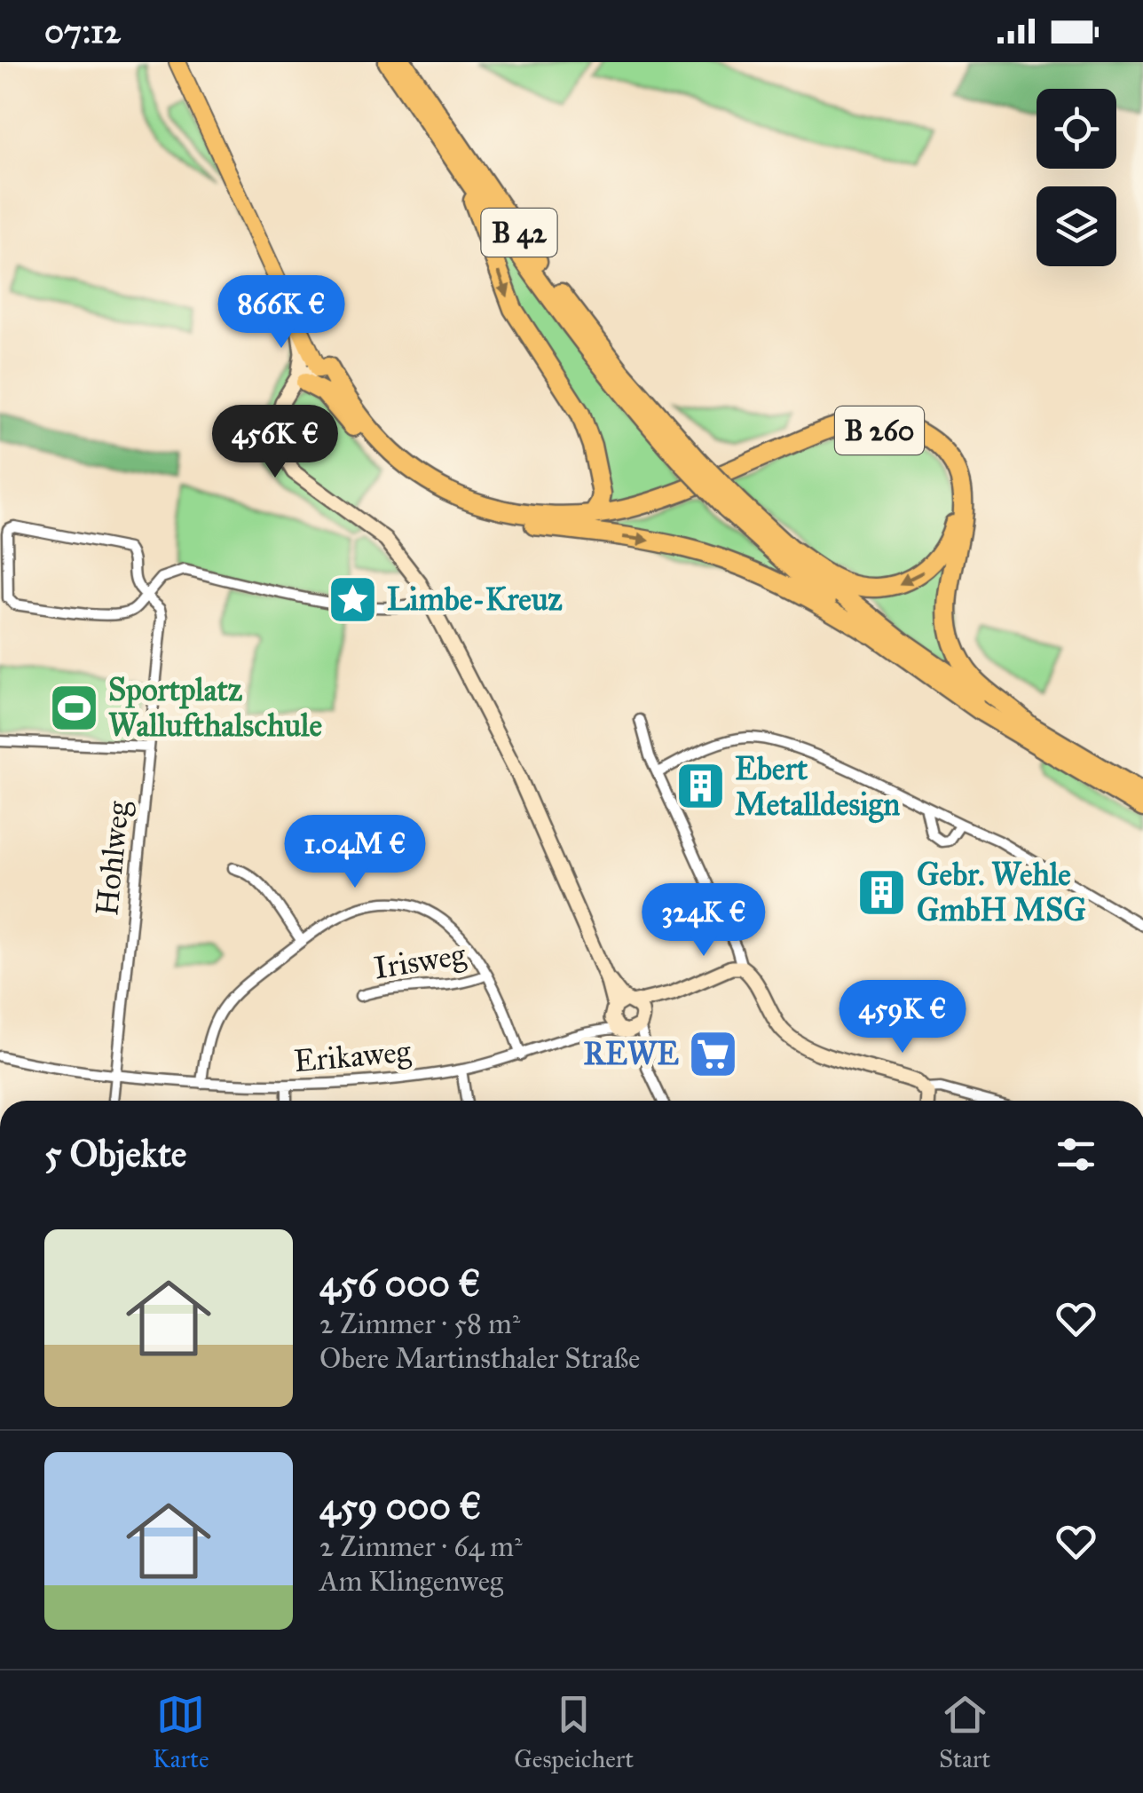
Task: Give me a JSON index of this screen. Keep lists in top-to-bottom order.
{
  "streets": {
    "highway": ["B 42", "B 260"],
    "street": ["Hohlweg", "Irisweg", "Erikaweg"]
  },
  "crossings": [
    ["B 42", "B 260"],
    ["Hohlweg", "Erikaweg"]
  ],
  "places": {
    "place": ["Limbe-Kreuz"],
    "sports": ["Sportplatz Wallufthalschule"],
    "building": ["Ebert Metalldesign", "Gebr. Wehle GmbH MSG"],
    "supermarket": ["REWE"]
  },
  "page": {
    "status": "07:12",
    "price": [
      "866K €",
      "456K €",
      "1.04M €",
      "324K €",
      "459K €"
    ],
    "heading": "5 Objekte",
    "list": [
      {
        "name": "456 000 €",
        "note": "2 Zimmer · 58 m² · Obere Martinsthaler Straße"
      },
      {
        "name": "459 000 €",
        "note": "2 Zimmer · 64 m² · Am Klingenweg"
      }
    ],
    "tabs": ["Karte", "Gespeichert", "Start"]
  }
}
